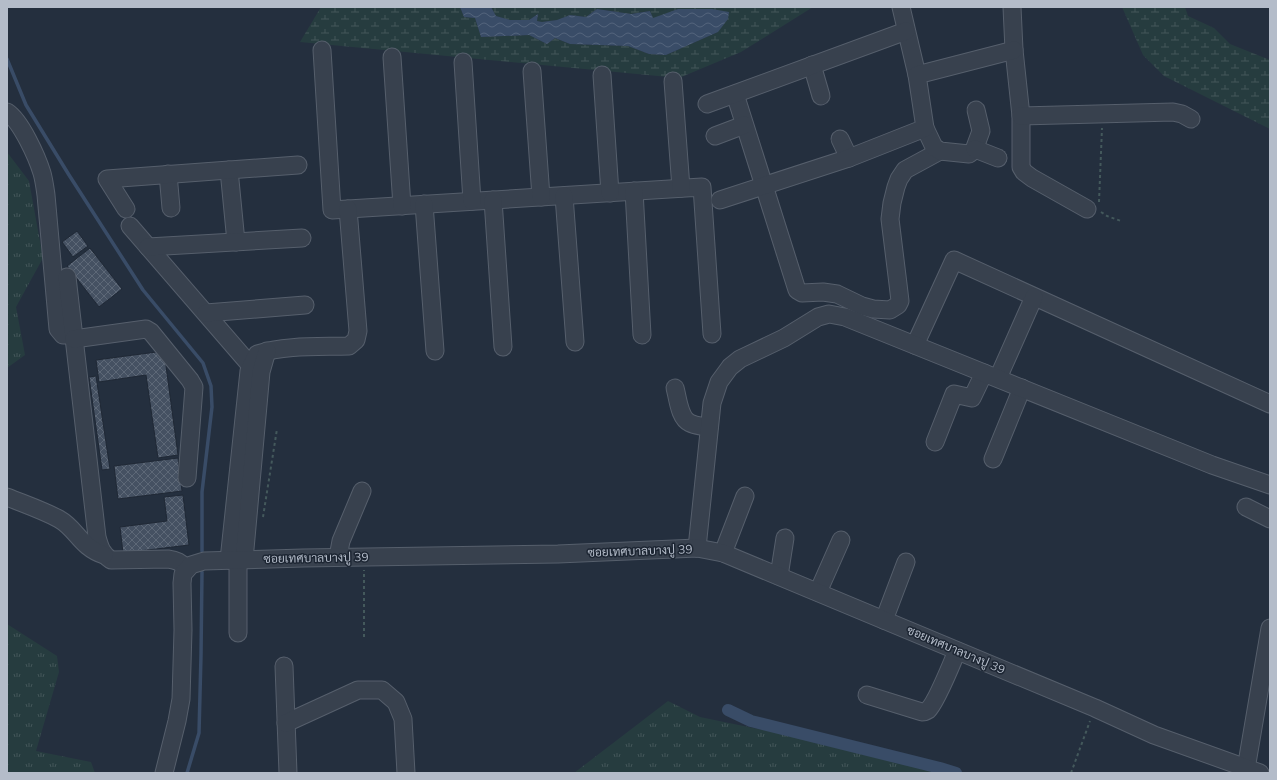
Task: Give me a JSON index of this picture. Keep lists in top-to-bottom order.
{
  "streets": {
    "street": ["ซอยเทศบาลบางปู 39"]
  }
}
